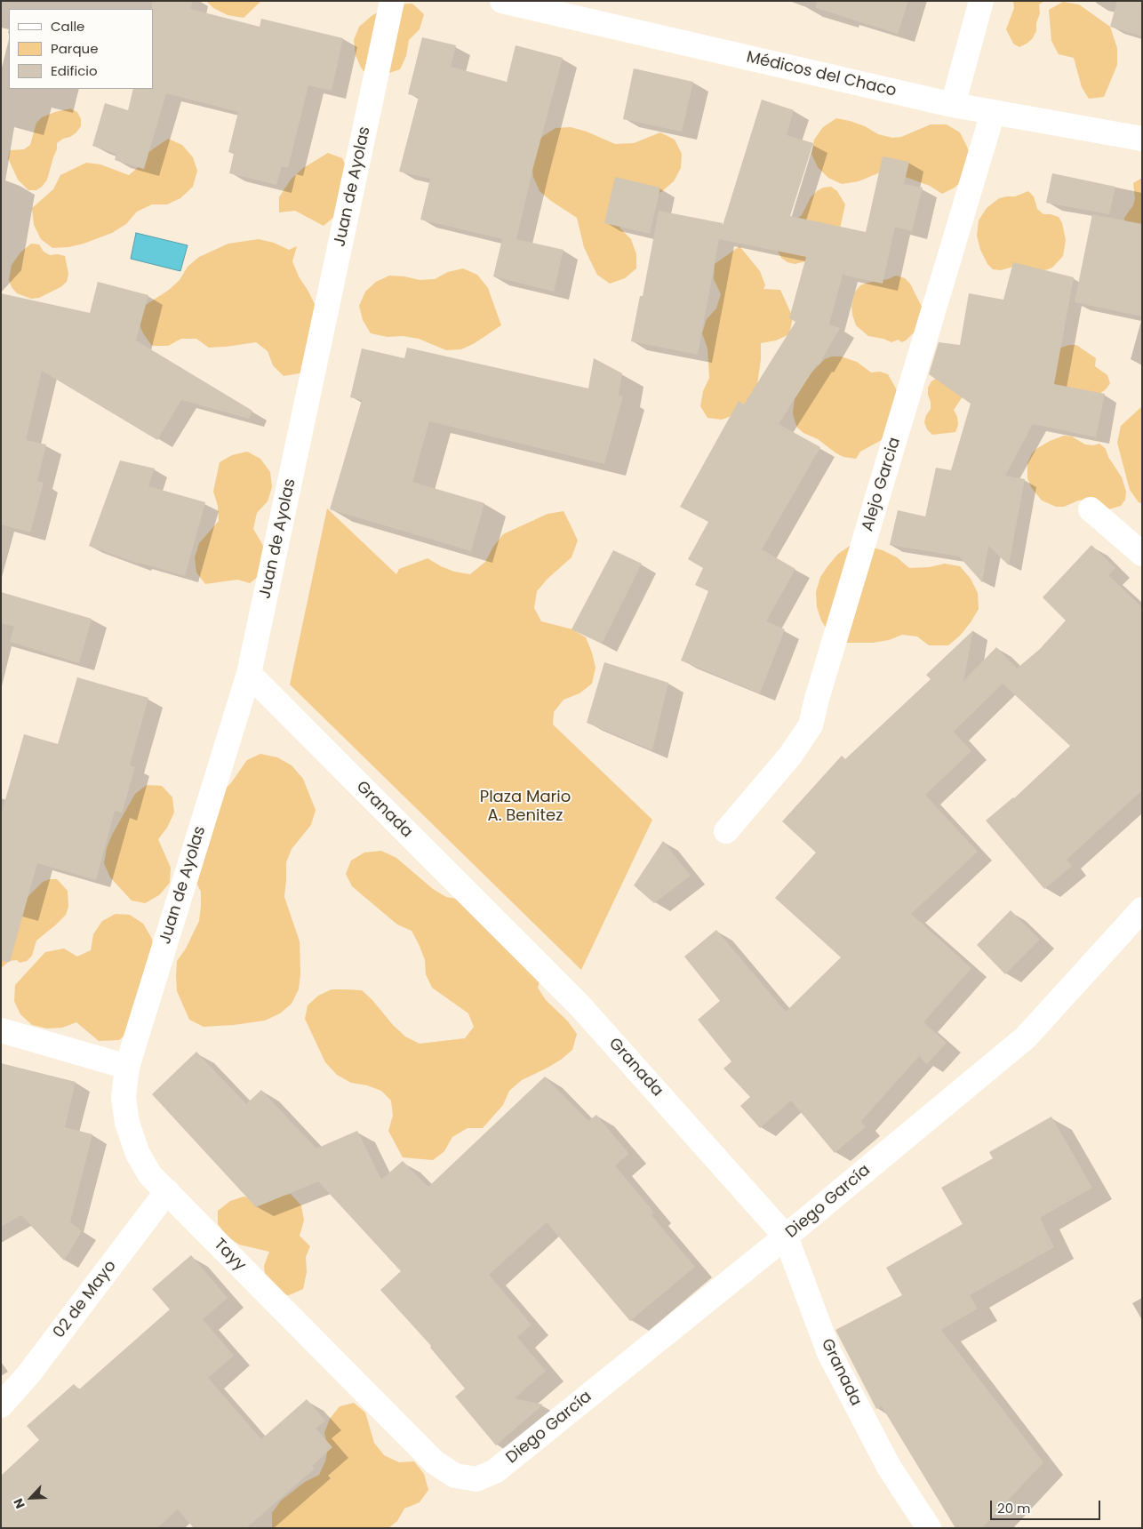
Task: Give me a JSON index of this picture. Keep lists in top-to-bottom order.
{
  "streets": {
    "street": [
      "Médicos del Chaco",
      "Juan de Ayolas",
      "Alejo Garcia",
      "Granada",
      "Diego García",
      "Tayy",
      "02 de Mayo"
    ]
  },
  "crossings": [
    ["Médicos del Chaco", "Alejo Garcia"],
    ["Juan de Ayolas", "Granada"],
    ["Juan de Ayolas", "Tayy"],
    ["Granada", "Diego García"],
    ["Diego García", "Tayy"],
    ["Tayy", "02 de Mayo"]
  ],
  "parks": ["Plaza Mario A. Benitez"],
  "legend": ["Calle", "Parque", "Edificio"],
  "scale_bar": "20 m",
  "north": "bottom left"
}
